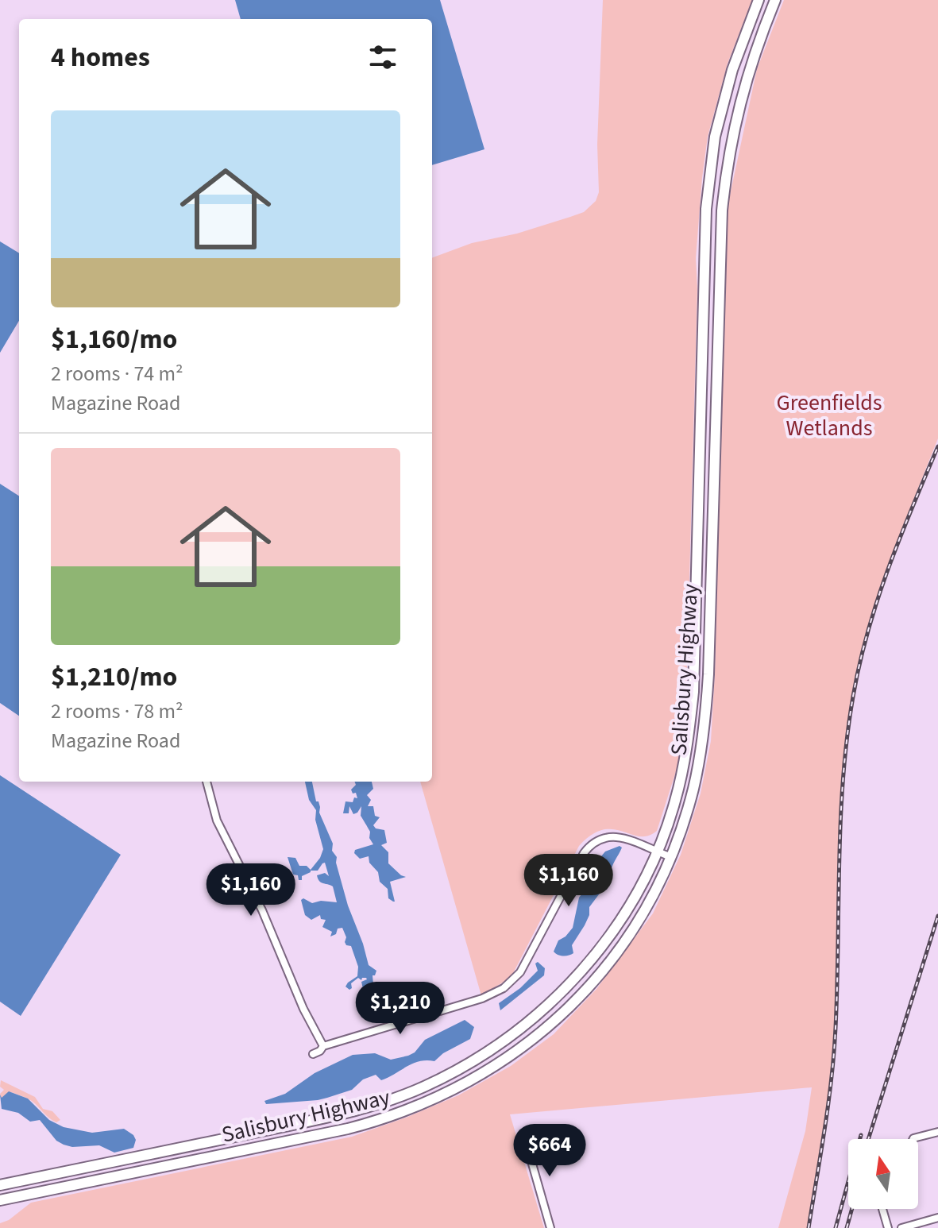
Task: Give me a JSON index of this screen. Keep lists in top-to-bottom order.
{
  "streets": {
    "highway": ["Salisbury Highway"]
  },
  "parks": ["Greenfields Wetlands"],
  "north": "top",
  "page": {
    "heading": "4 homes",
    "list": [
      {
        "name": "$1,160/mo",
        "note": "2 rooms · 74 m² · Magazine Road"
      },
      {
        "name": "$1,210/mo",
        "note": "2 rooms · 78 m² · Magazine Road"
      }
    ],
    "price": [
      "$1,160",
      "$1,160",
      "$1,210",
      "$664"
    ]
  }
}
